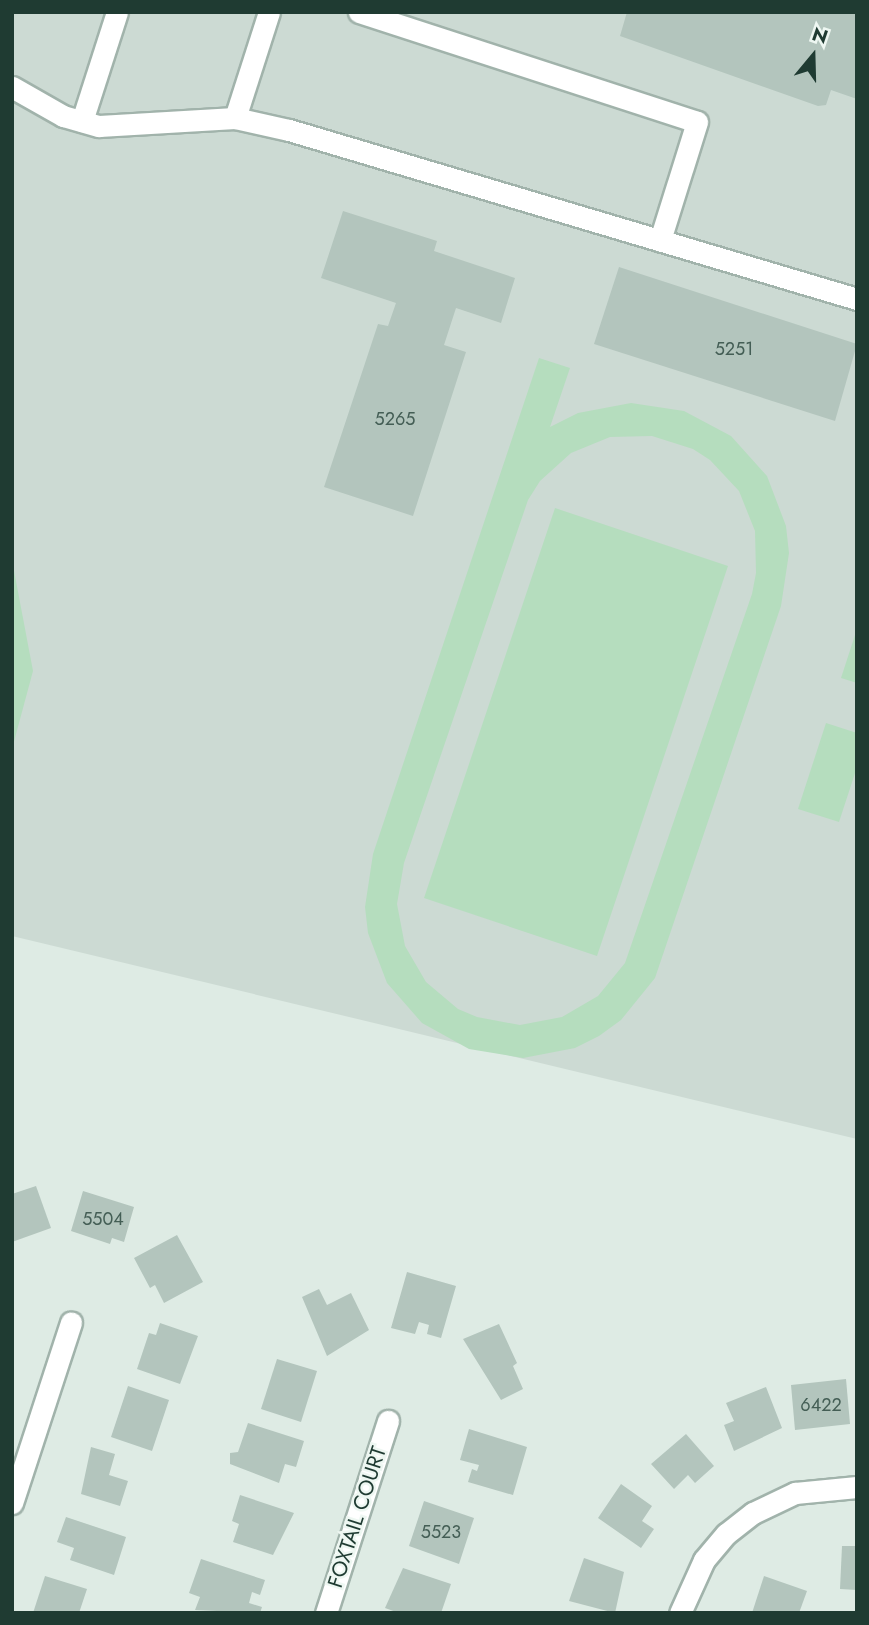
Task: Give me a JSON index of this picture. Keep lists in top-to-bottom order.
{
  "streets": {
    "street": ["FOXTAIL COURT"]
  },
  "house_numbers": [
    "5251",
    "5265",
    "5504",
    "6422",
    "5523"
  ],
  "north": "top"
}
